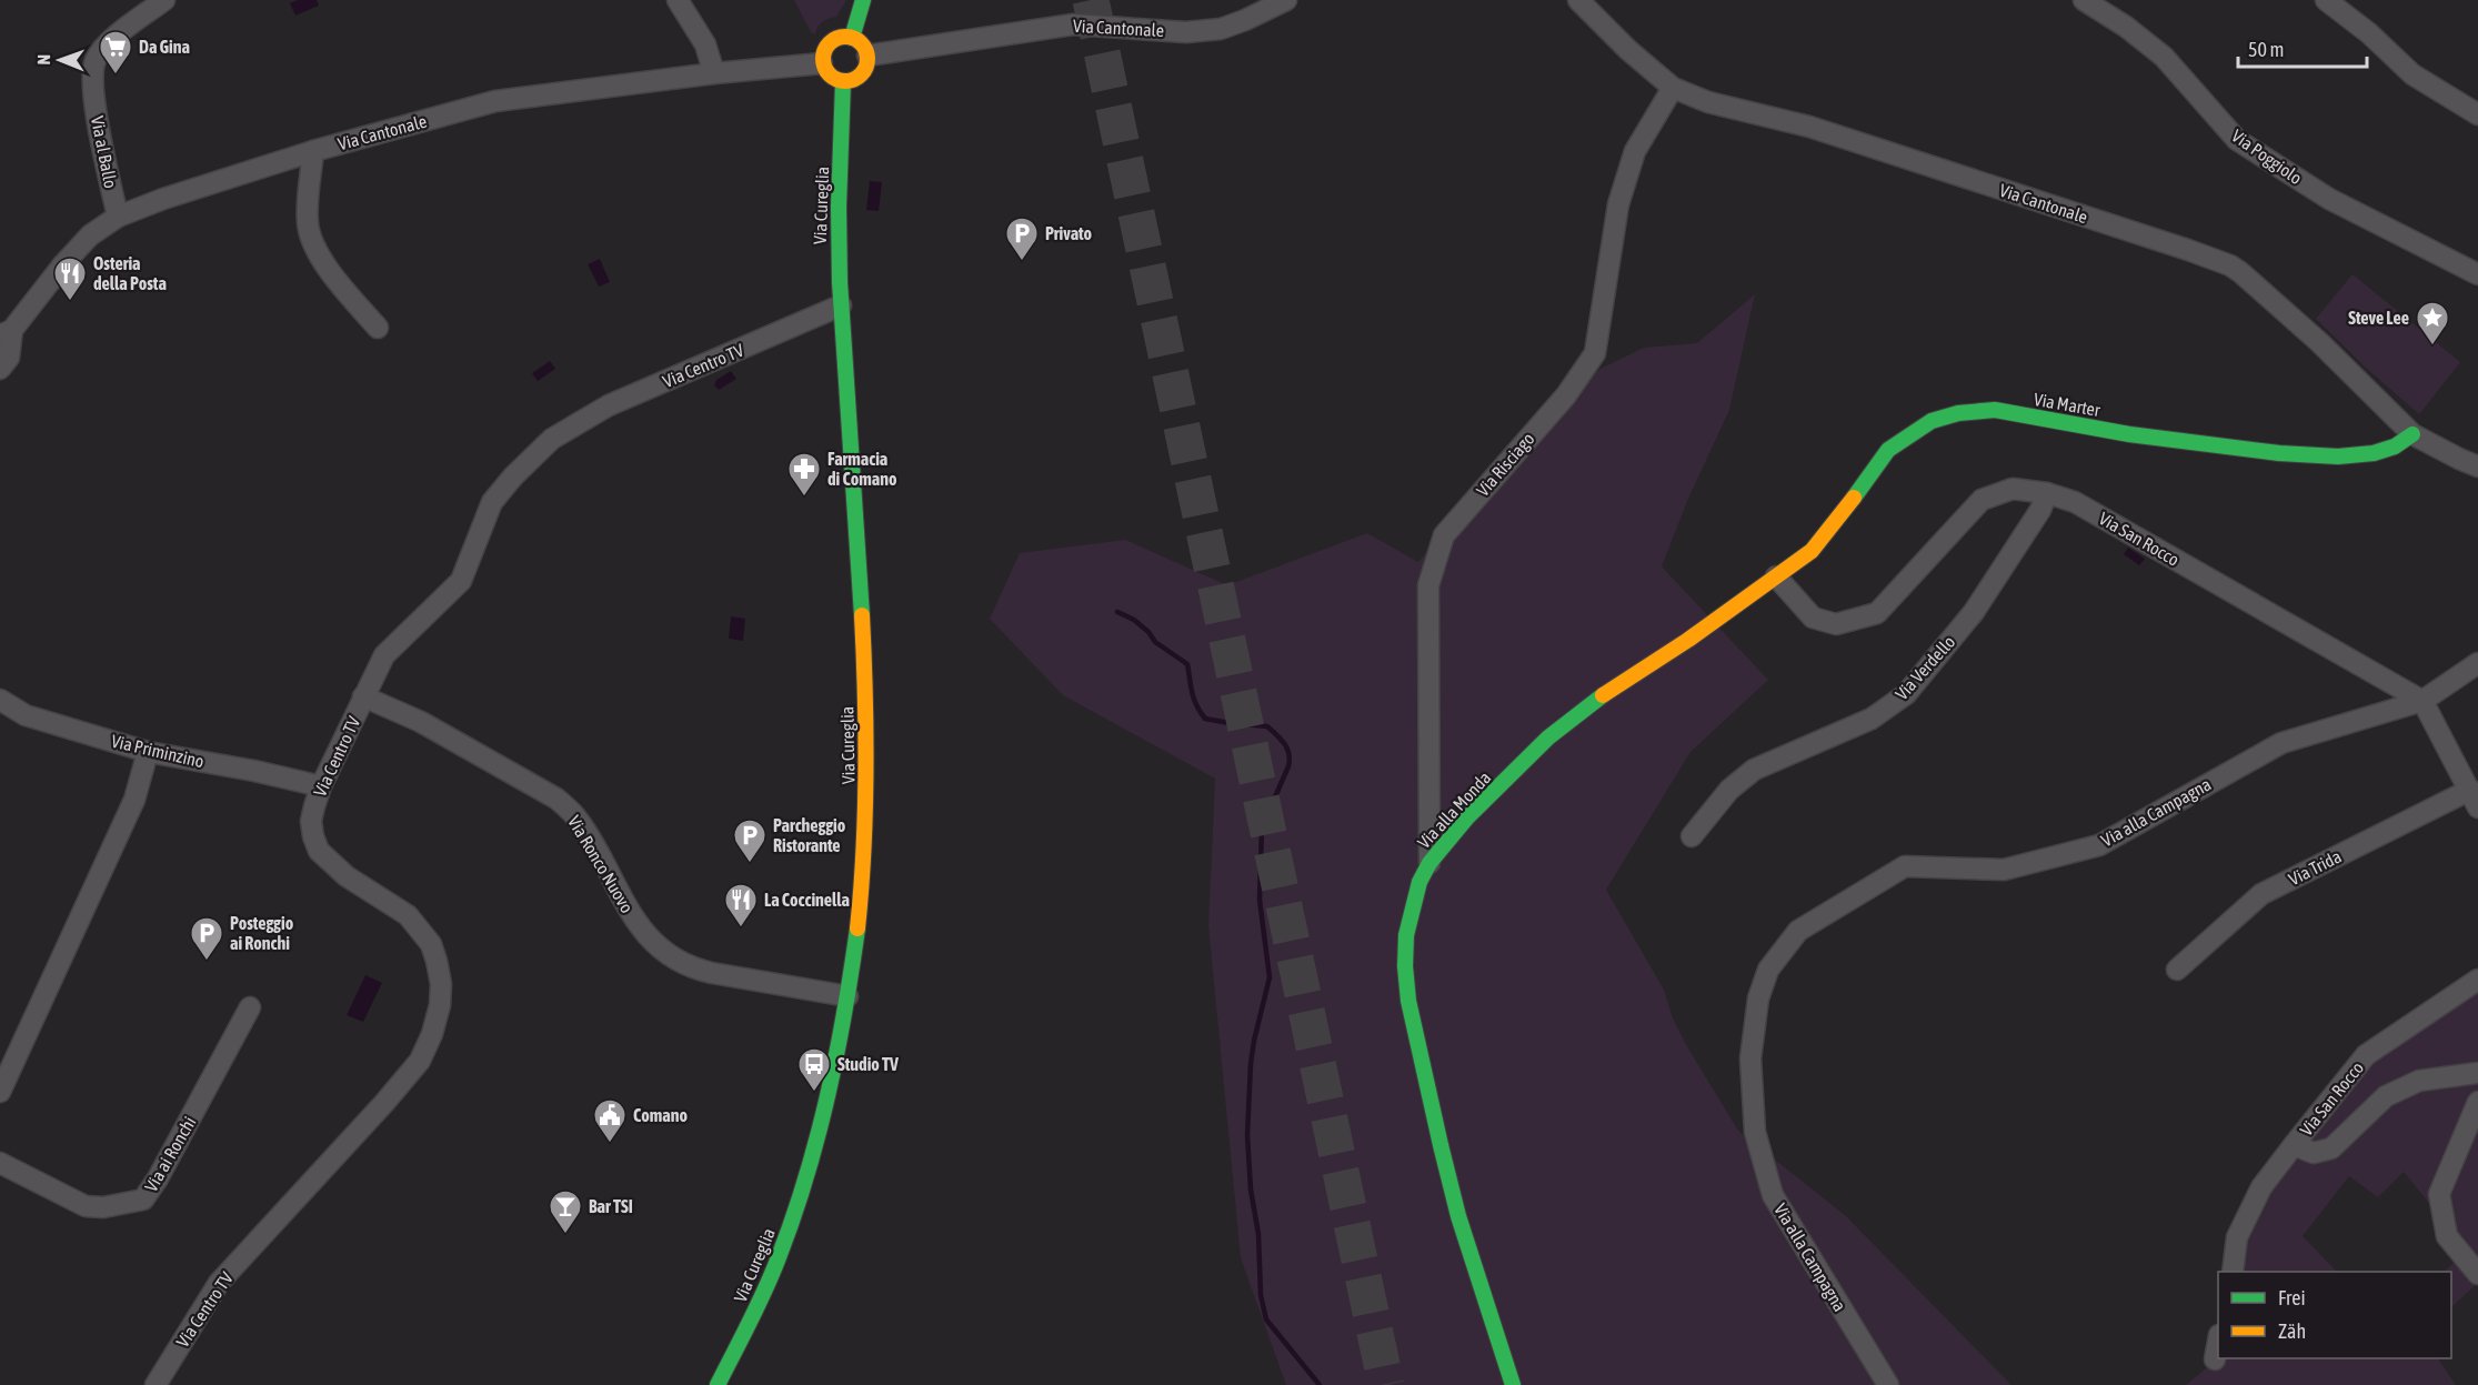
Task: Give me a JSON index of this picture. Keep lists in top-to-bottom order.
{
  "streets": {
    "street": [
      "Via Cantonale",
      "Via al Ballo",
      "Via Poggiolo",
      "Via Cureglia",
      "Via Centro TV",
      "Via Marter",
      "Via Risciago",
      "Via San Rocco",
      "Via Verdello",
      "Via Priminzino",
      "Via alla Monda",
      "Via alla Campagna",
      "Via Ronco Nuovo",
      "Via Trida",
      "Via ai Ronchi"
    ]
  },
  "crossings": [
    ["Via Cantonale", "Via al Ballo"],
    ["Via Cantonale", "Via Cureglia"],
    ["Via Cantonale", "Via Marter"],
    ["Via Cantonale", "Via Risciago"],
    ["Via Cureglia", "Via Centro TV"],
    ["Via Cureglia", "Via Ronco Nuovo"],
    ["Via Centro TV", "Via Priminzino"],
    ["Via Centro TV", "Via Ronco Nuovo"],
    ["Via Marter", "Via San Rocco"],
    ["Via Marter", "Via alla Monda"],
    ["Via Risciago", "Via alla Monda"],
    ["Via San Rocco", "Via Verdello"],
    ["Via San Rocco", "Via alla Monda"],
    ["Via San Rocco", "Via alla Campagna"]
  ],
  "places": {
    "supermarket": ["Da Gina"],
    "parking": ["Privato", "Parcheggio Ristorante", "Posteggio ai Ronchi"],
    "restaurant": ["Osteria della Posta", "La Coccinella"],
    "place": ["Steve Lee"],
    "pharmacy": ["Farmacia di Comano"],
    "bus stop": ["Studio TV"],
    "public building": ["Comano"],
    "bar": ["Bar TSI"]
  },
  "legend": ["Frei", "Zäh"],
  "scale_bar": "50 m",
  "north": "left"
}
